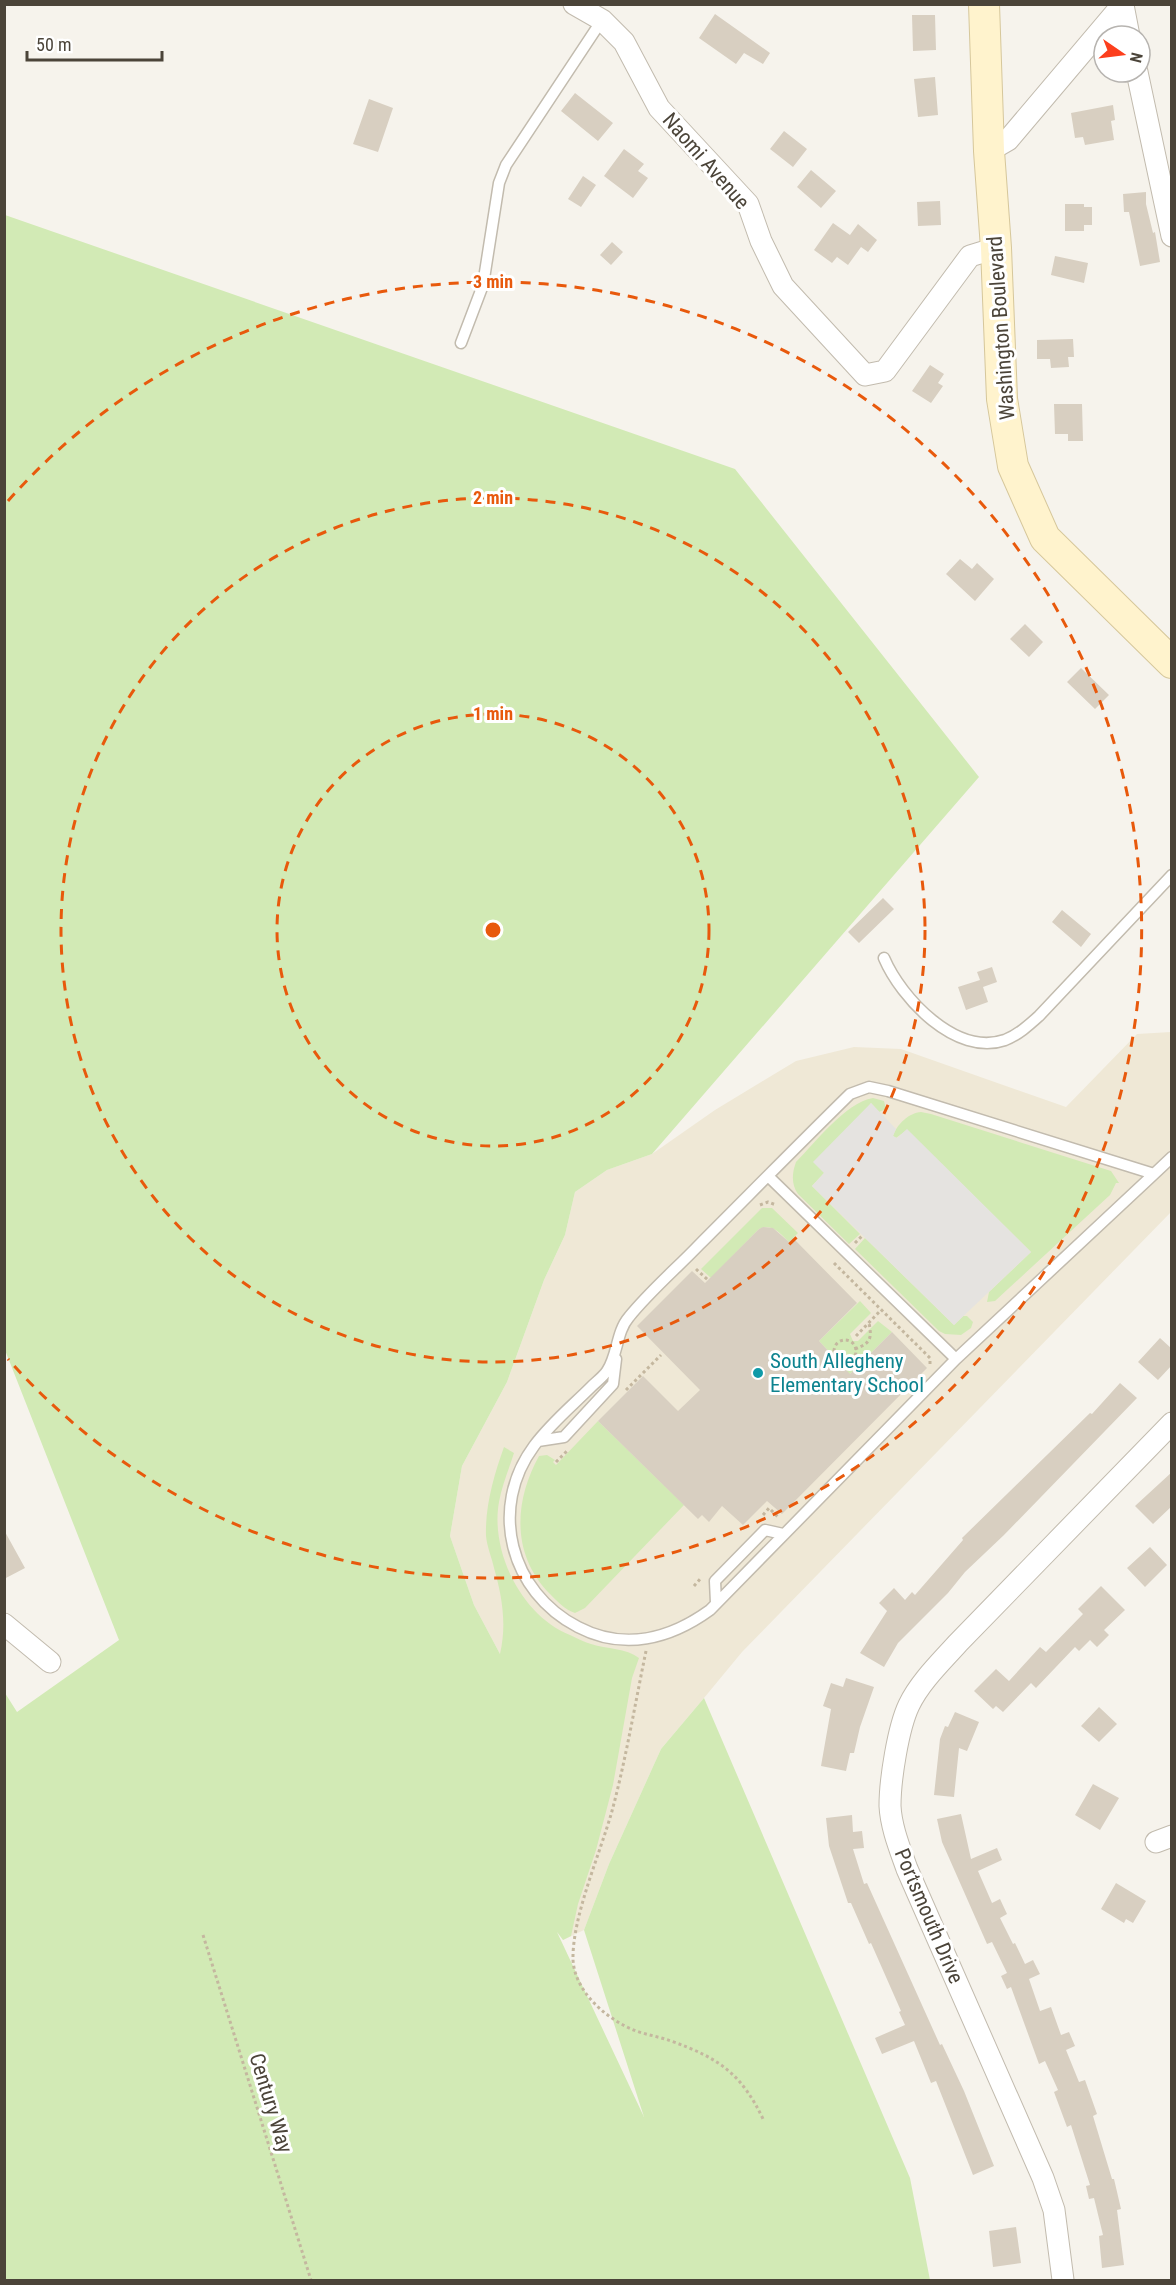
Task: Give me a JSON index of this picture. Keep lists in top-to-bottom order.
{
  "streets": {
    "street": ["Naomi Avenue", "Washington Boulevard", "Portsmouth Drive"],
    "path": ["Century Way"]
  },
  "crossings": [
    ["Naomi Avenue", "Washington Boulevard"]
  ],
  "places": ["South Allegheny Elementary School"],
  "scale_bar": "50 m",
  "north": "right",
  "rings": ["3 min", "2 min", "1 min"]
}
